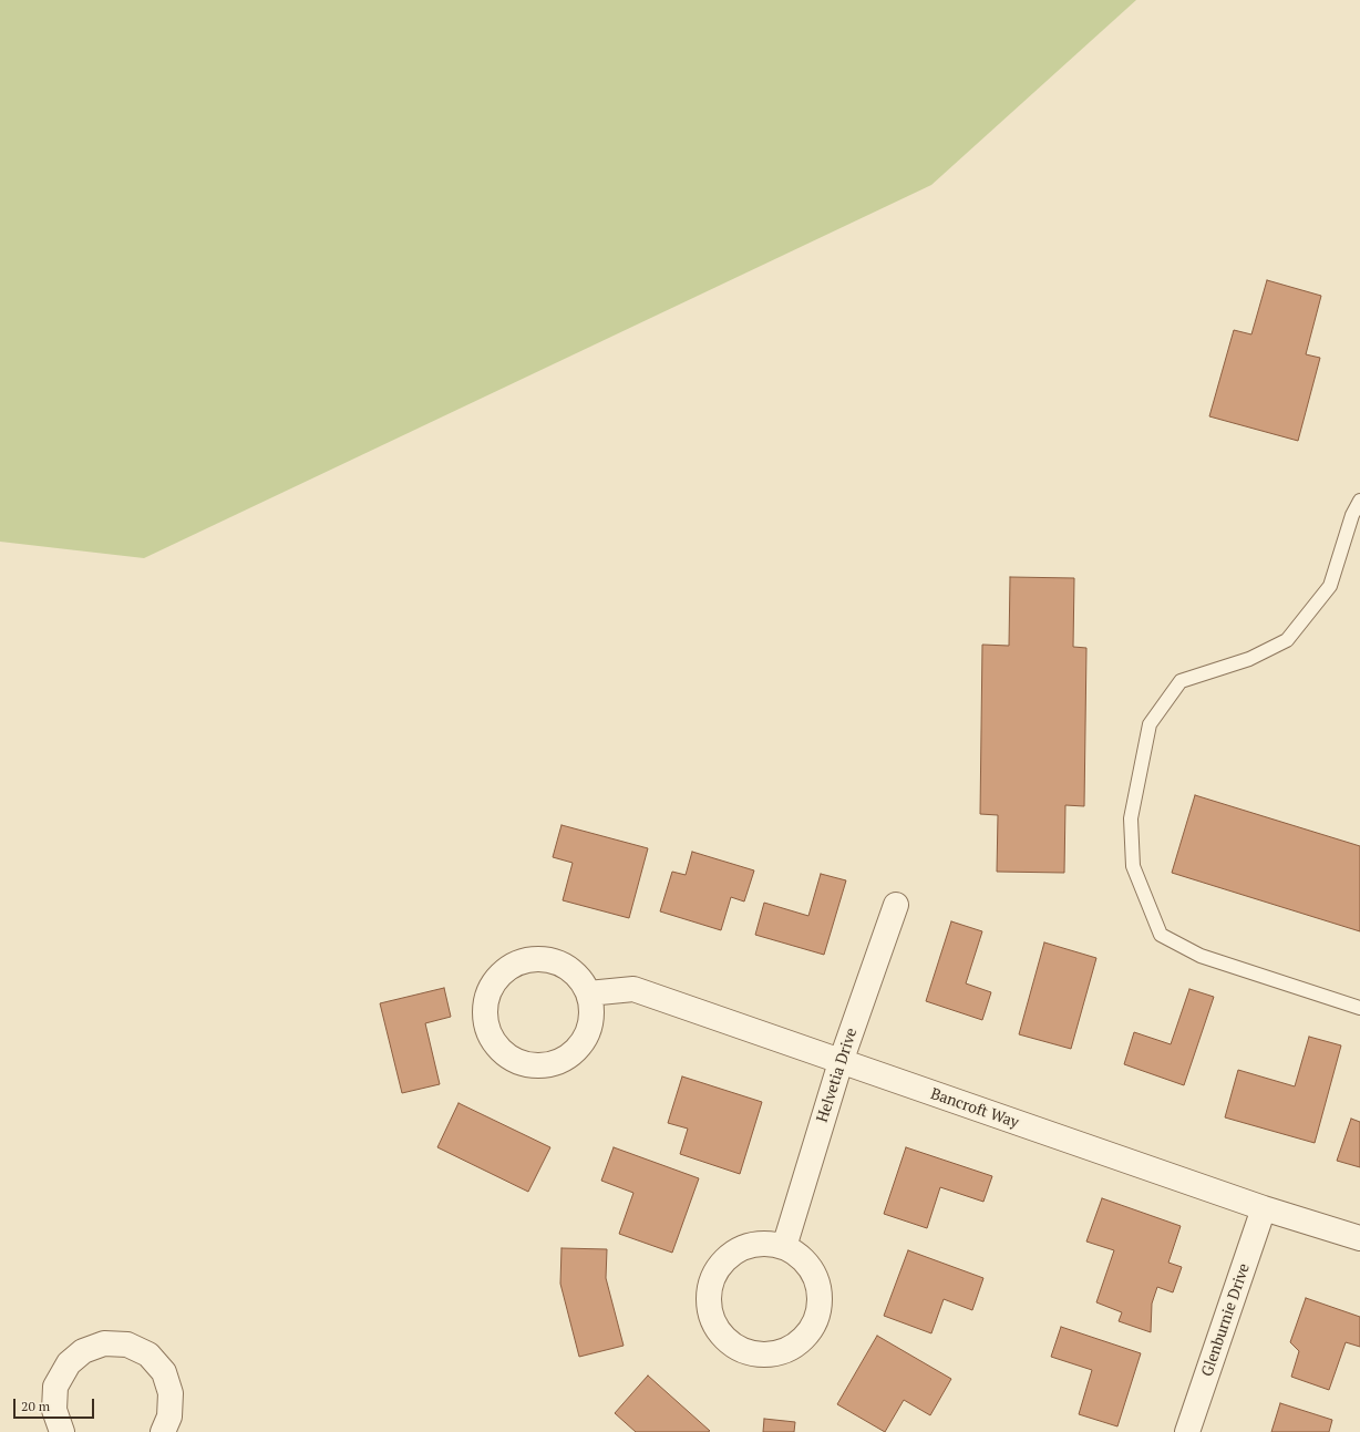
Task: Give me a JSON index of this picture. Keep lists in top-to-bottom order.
{
  "streets": {
    "street": ["Helvetia Drive", "Bancroft Way", "Glenburnie Drive"]
  },
  "crossings": [
    ["Helvetia Drive", "Bancroft Way"],
    ["Bancroft Way", "Glenburnie Drive"]
  ],
  "scale_bar": "20 m"
}
